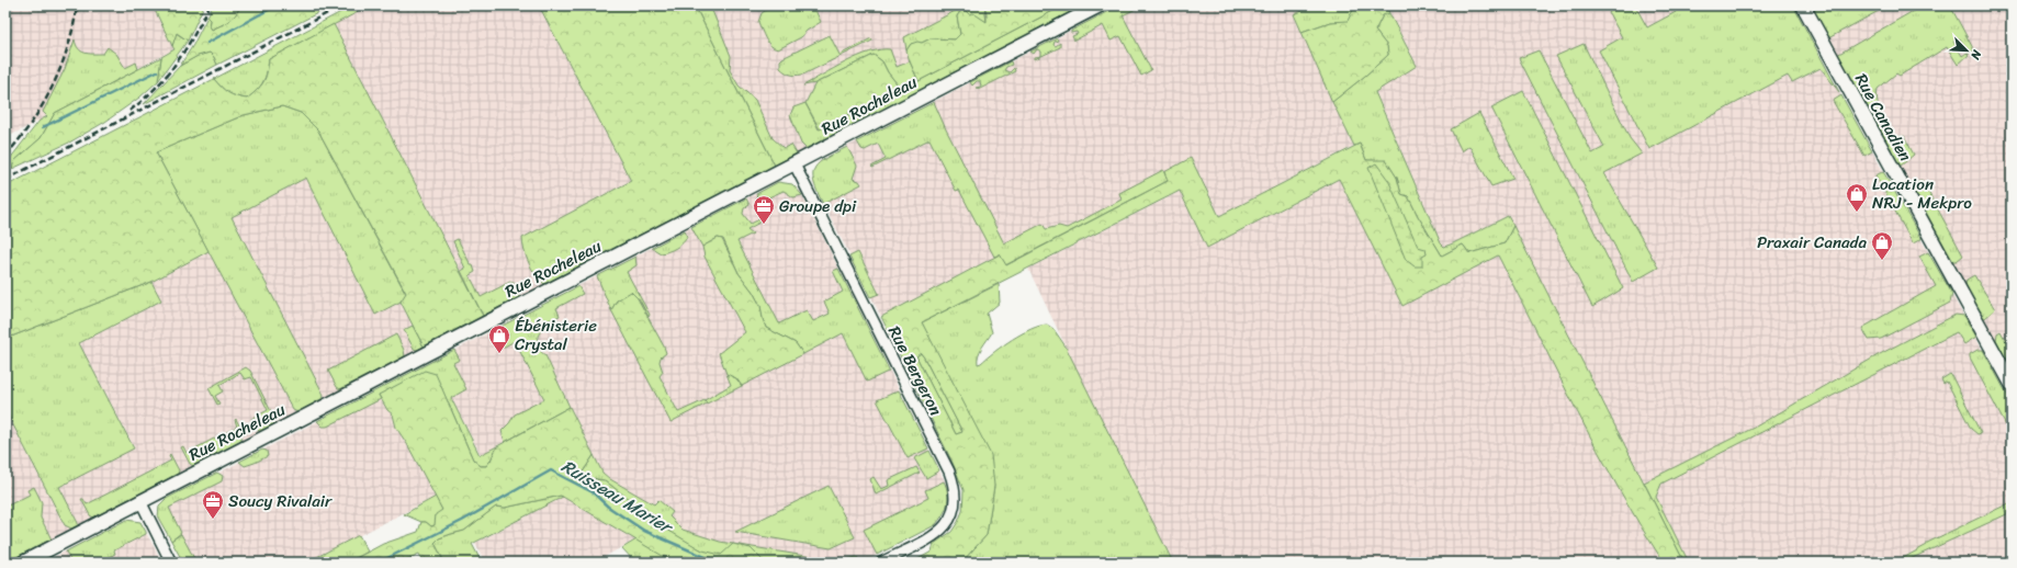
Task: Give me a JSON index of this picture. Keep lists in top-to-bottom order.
{
  "streets": {
    "street": ["Rue Rocheleau", "Rue Canadien", "Rue Bergeron"]
  },
  "crossings": [
    ["Rue Rocheleau", "Rue Bergeron"]
  ],
  "water": ["Ruisseau Marier"],
  "places": {
    "shop": ["Location NRJ - Mekpro", "Praxair Canada", "Ébénisterie Crystal"],
    "office": ["Groupe dpi", "Soucy Rivalair"]
  },
  "north": "bottom right"
}
